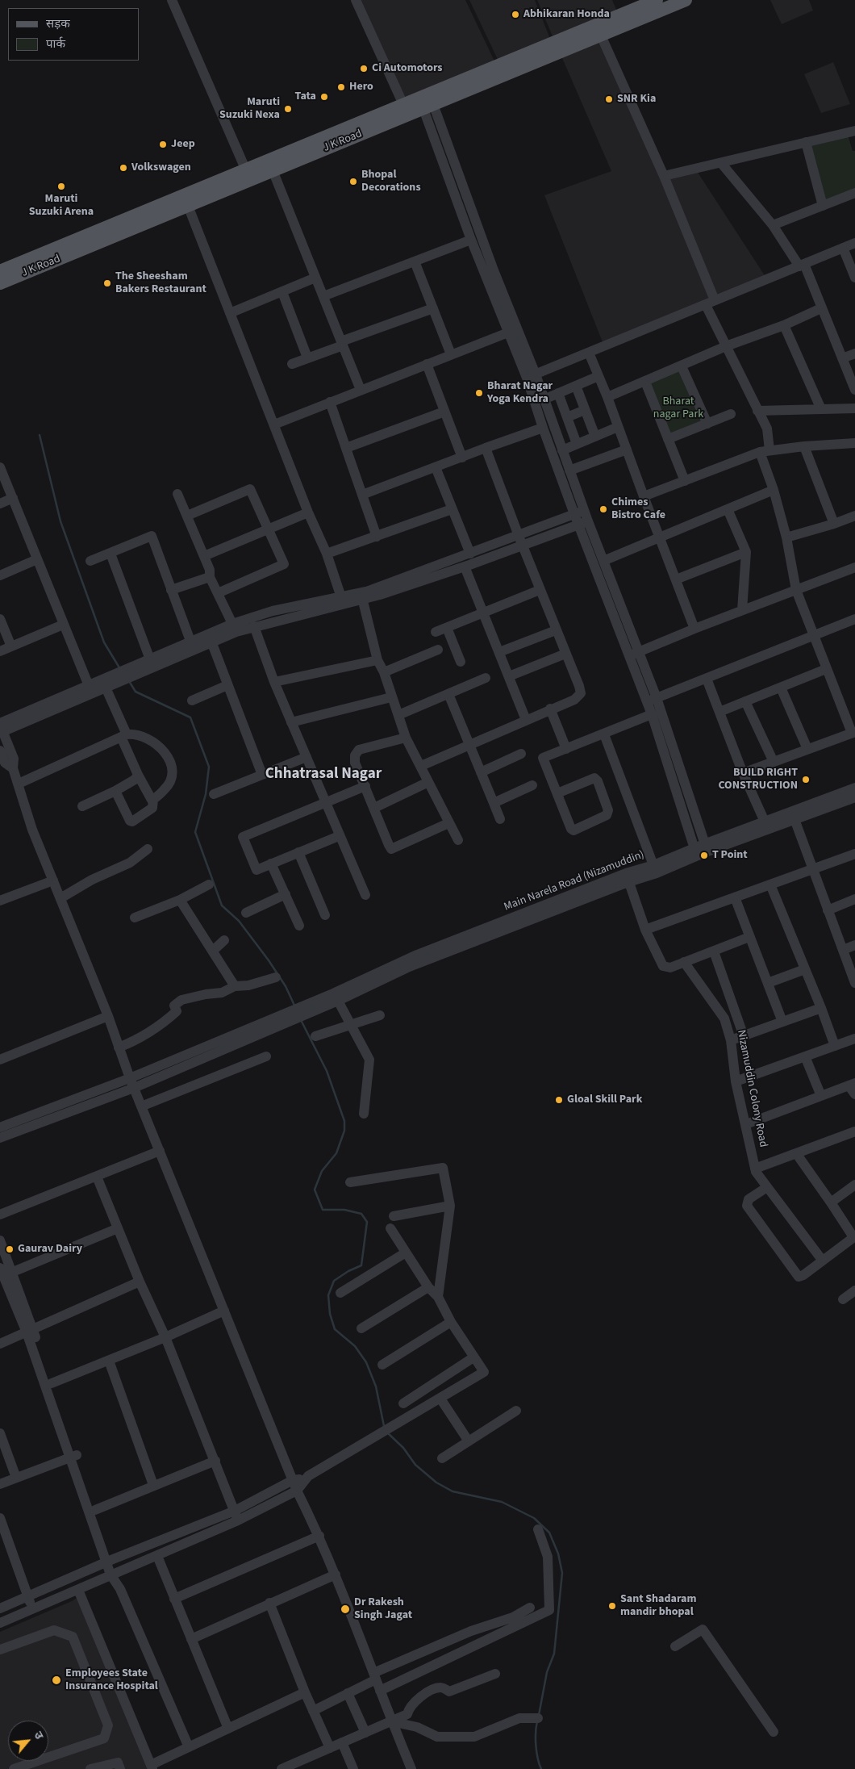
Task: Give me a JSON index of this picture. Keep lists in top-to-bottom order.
{
  "streets": {
    "main road": ["J K Road"],
    "street": ["Main Narela Road (Nizamuddin)", "Nizamuddin Colony Road"]
  },
  "districts": ["Chhatrasal Nagar"],
  "parks": ["Bharat nagar Park"],
  "places": [
    "Abhikaran Honda",
    "Ci Automotors",
    "Hero",
    "Tata",
    "SNR Kia",
    "Maruti Suzuki Nexa",
    "Jeep",
    "Volkswagen",
    "Bhopal Decorations",
    "Maruti Suzuki Arena",
    "The Sheesham Bakers Restaurant",
    "Bharat Nagar Yoga Kendra",
    "Chimes Bistro Cafe",
    "BUILD RIGHT CONSTRUCTION",
    "T Point",
    "Gloal Skill Park",
    "Gaurav Dairy",
    "Sant Shadaram mandir bhopal",
    "Dr Rakesh Singh Jagat",
    "Employees State Insurance Hospital"
  ],
  "legend": ["सड़क", "पार्क"],
  "north": "top right"
}
